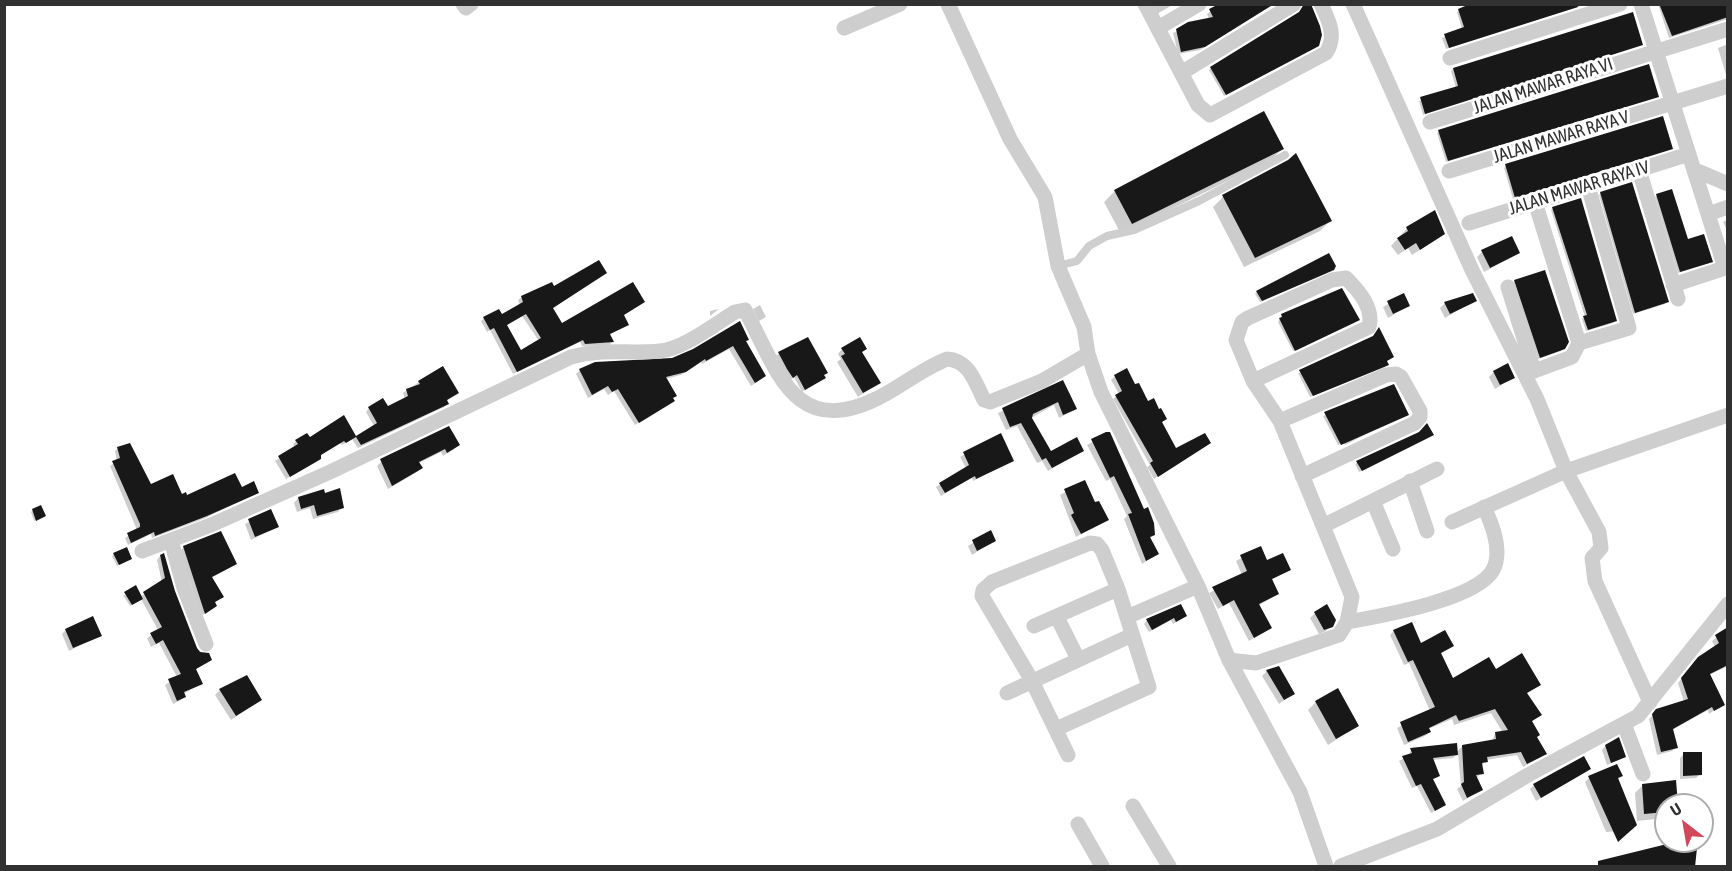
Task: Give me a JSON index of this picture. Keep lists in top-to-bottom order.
{
  "streets": {
    "street": ["JALAN MAWAR RAYA VI", "JALAN MAWAR RAYA V", "JALAN MAWAR RAYA IV"]
  },
  "north": "top left"
}
